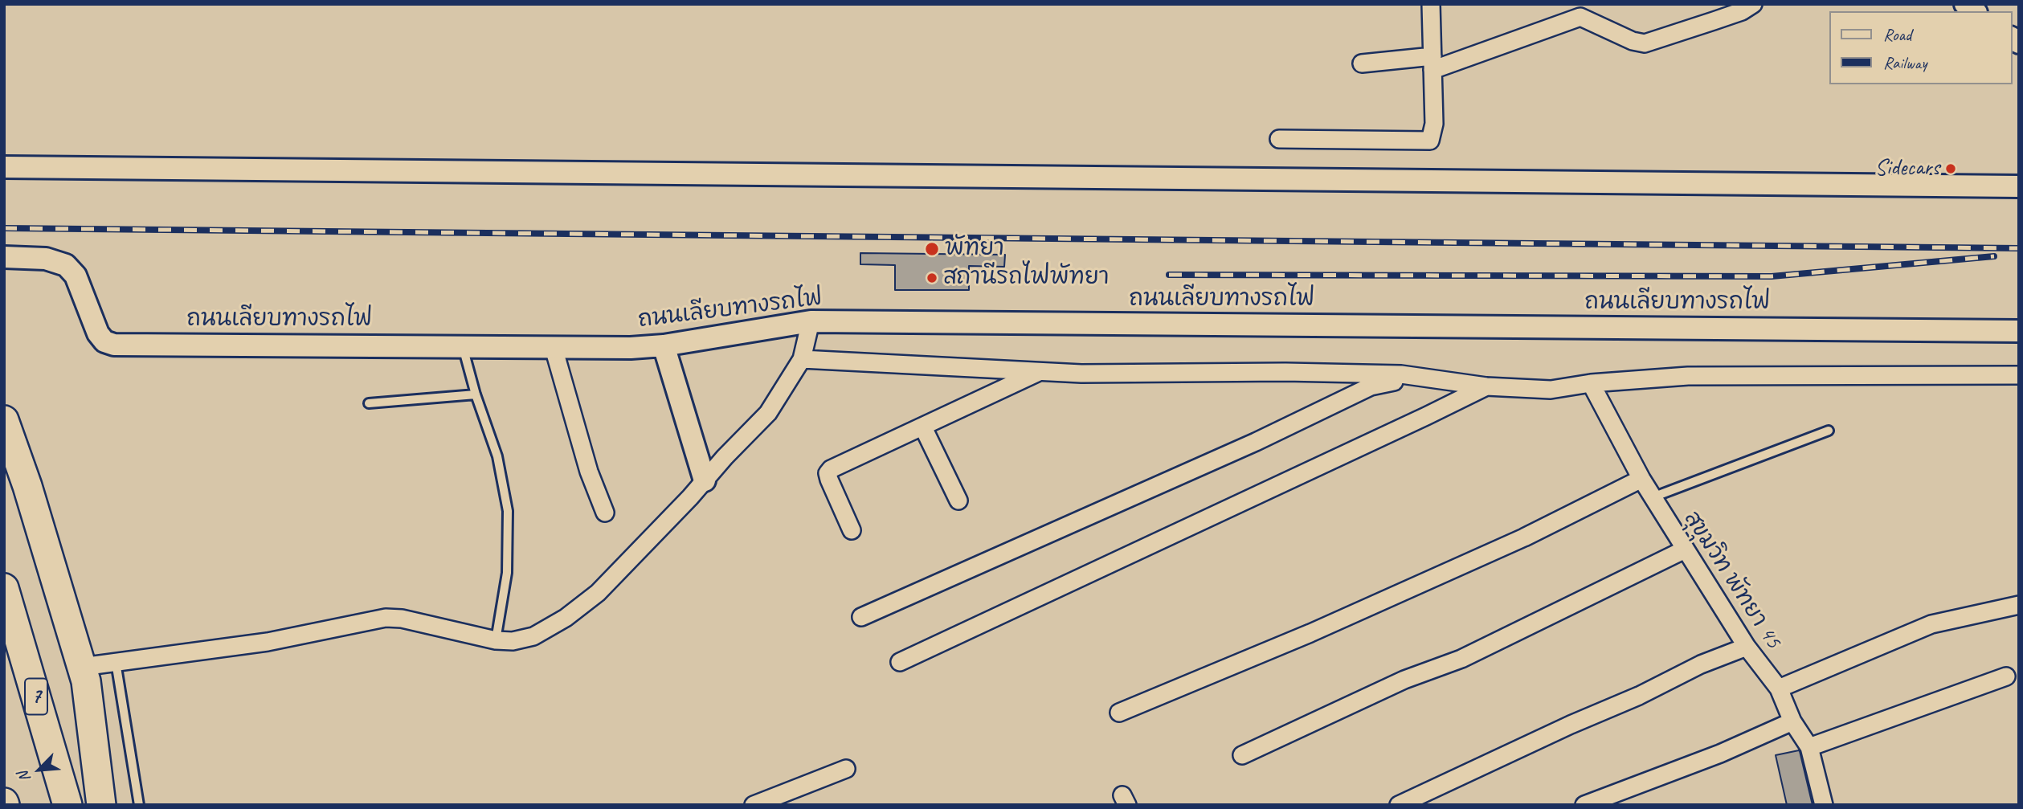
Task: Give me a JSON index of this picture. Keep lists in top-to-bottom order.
{
  "streets": {
    "highway": ["7"],
    "street": ["ถนนเลียบทางรถไฟ", "สุขุมวิท พัทยา 45"]
  },
  "places": ["Sidecars", "พัทยา", "สถานีรถไฟพัทยา"],
  "legend": ["Road", "Railway"],
  "north": "bottom left"
}
